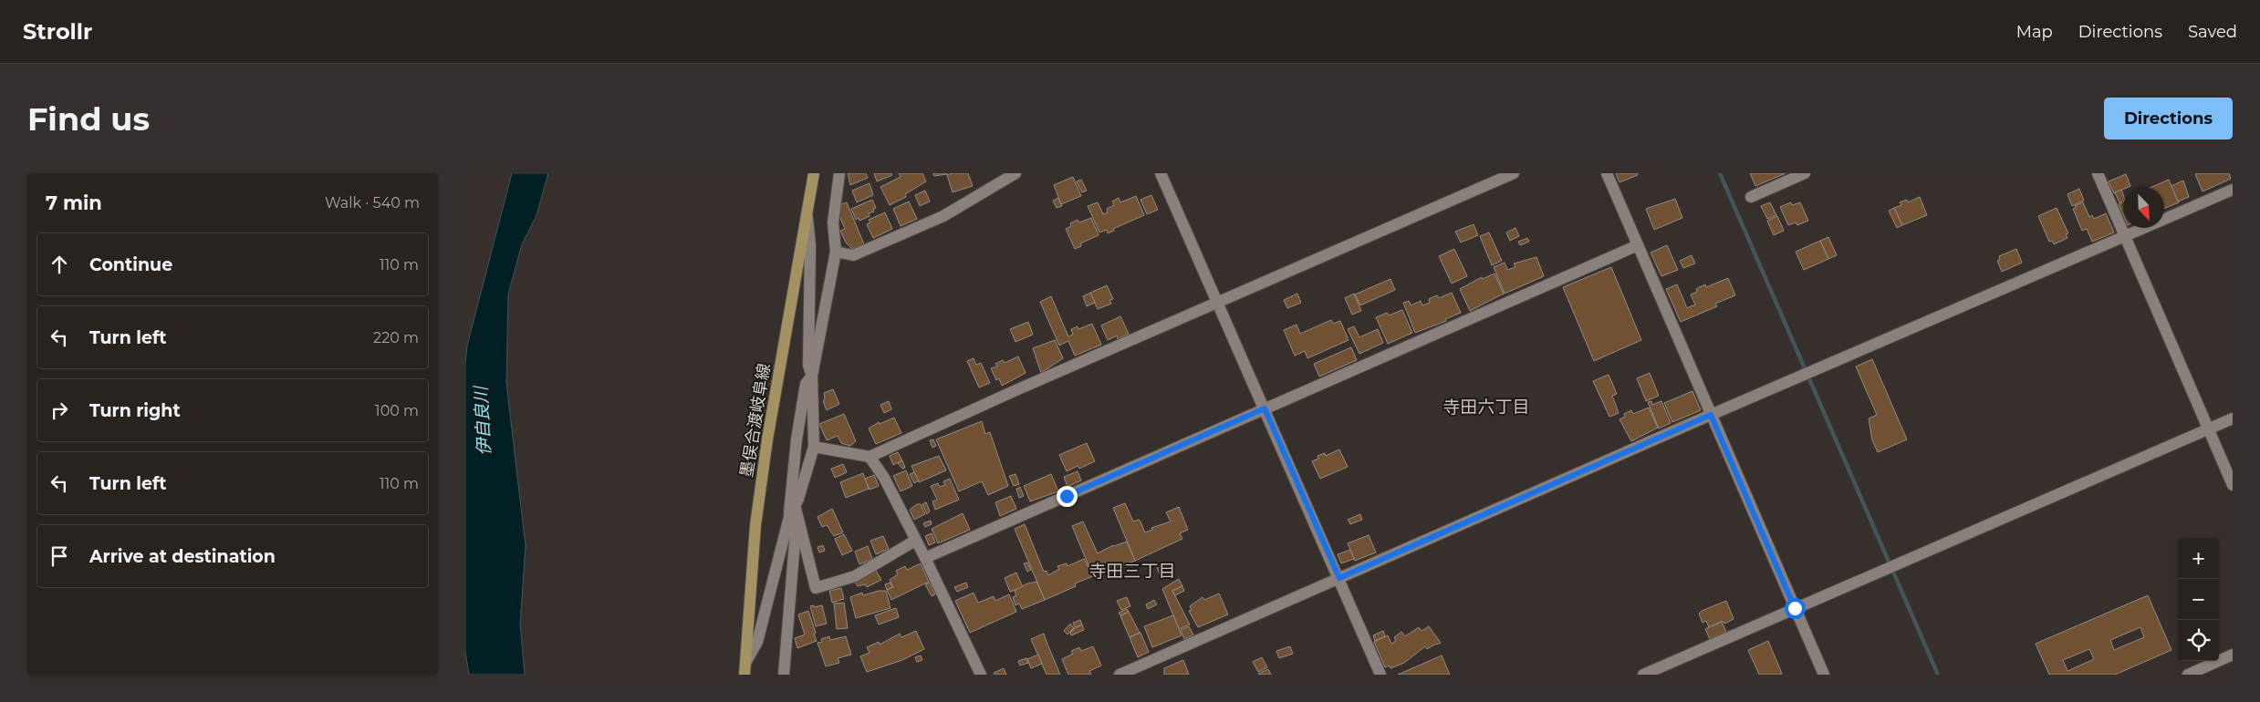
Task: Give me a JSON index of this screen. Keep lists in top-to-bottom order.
{
  "streets": {
    "main road": ["墨俣合渡岐阜線"]
  },
  "districts": ["寺田六丁目", "寺田三丁目"],
  "water": ["伊自良川"],
  "north": "bottom right",
  "page": {
    "header": "Strollr",
    "nav": ["Map", "Directions", "Saved"],
    "buttons": "Directions",
    "title": "Find us",
    "heading": ["7 min", "Walk · 540 m"],
    "list": [
      ["Continue", "110 m"],
      ["Turn left", "220 m"],
      ["Turn right", "100 m"],
      ["Turn left", "110 m"],
      "Arrive at destination"
    ],
    "map_buttons": ["+", "−"]
  }
}
